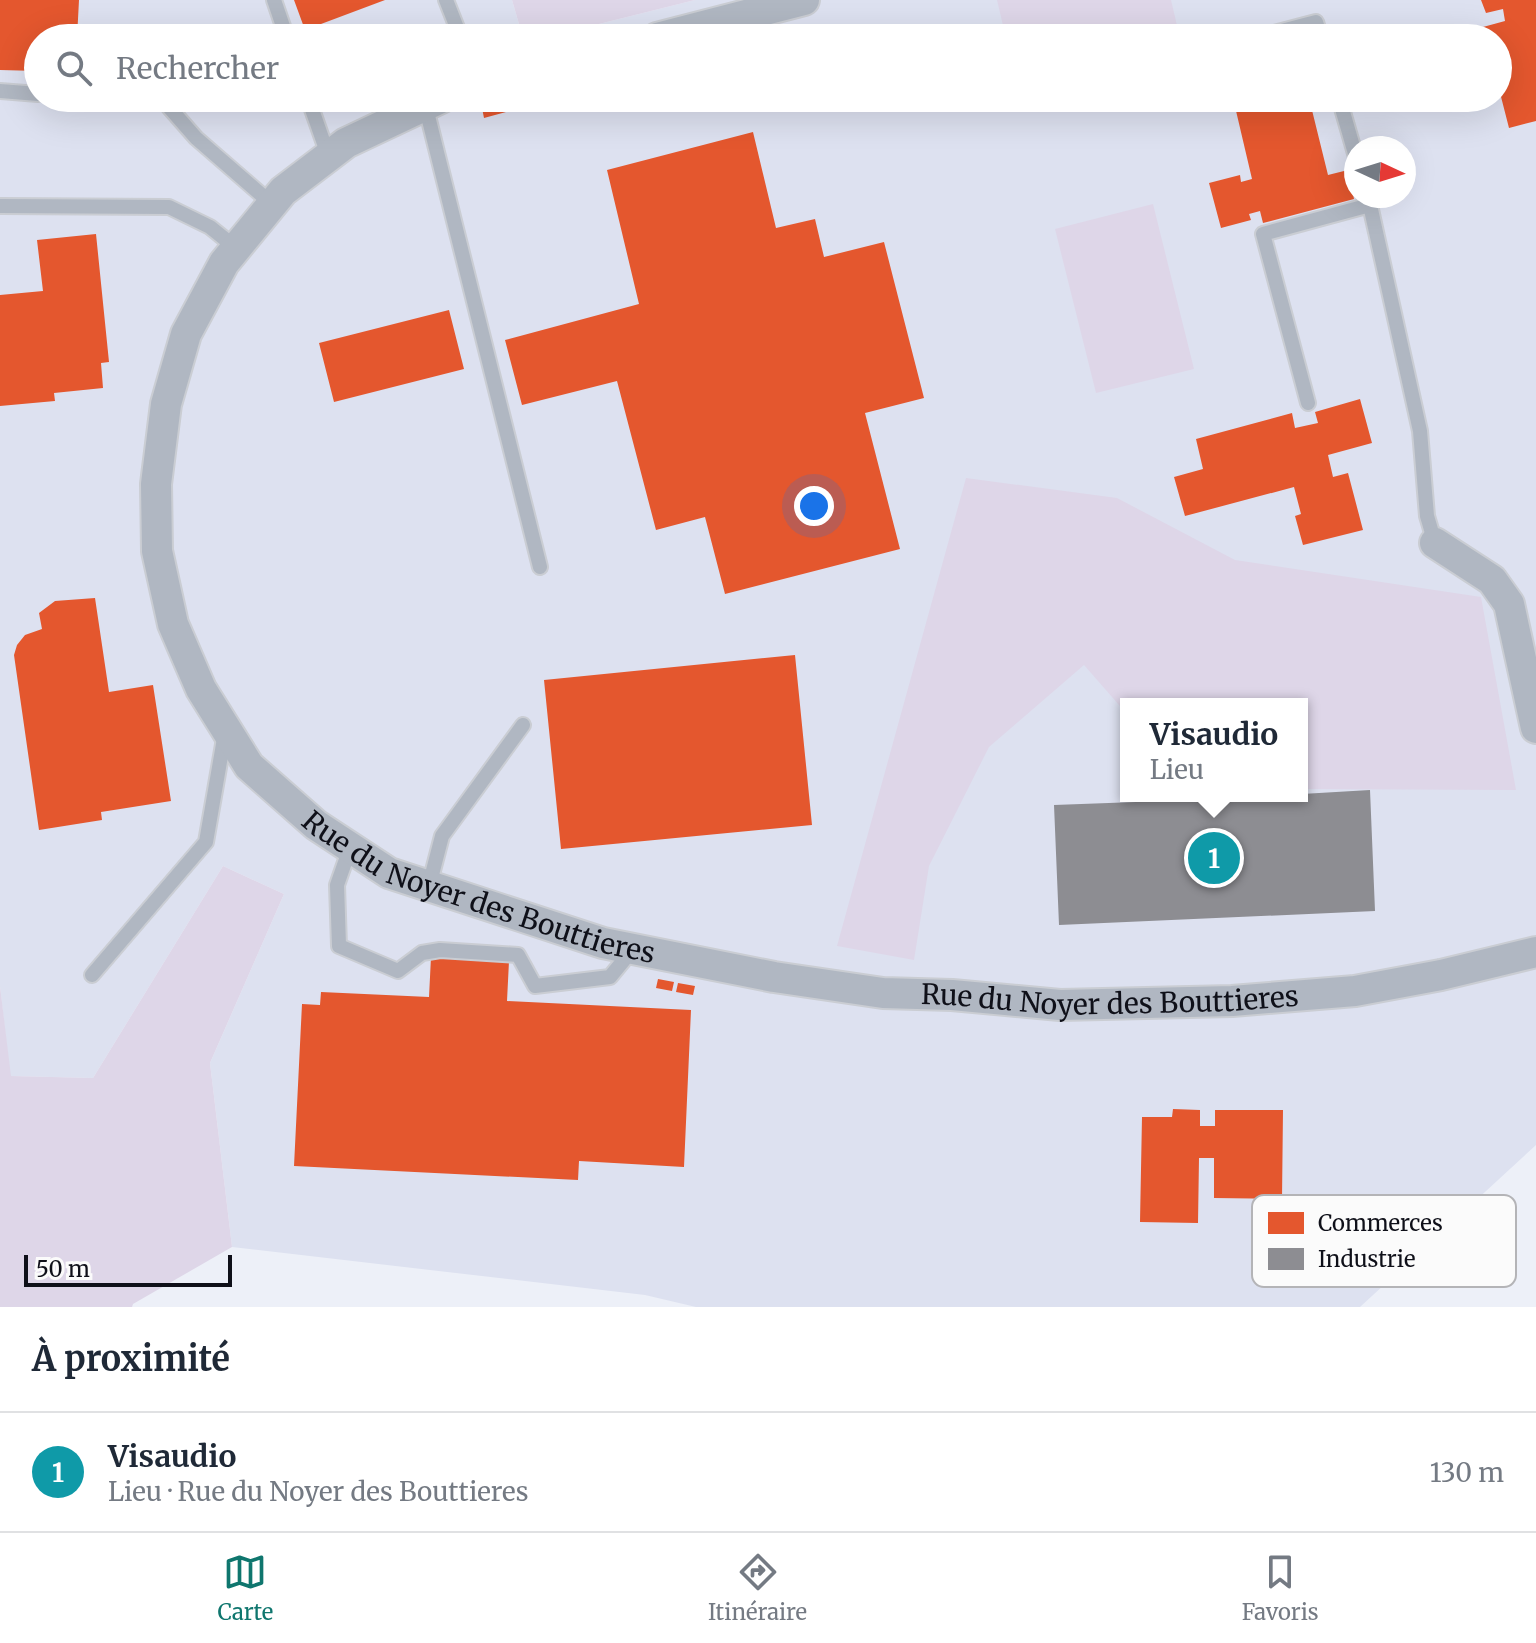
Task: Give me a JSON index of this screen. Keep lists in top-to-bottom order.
{
  "streets": {
    "street": ["Rue du Noyer des Bouttieres"]
  },
  "legend": ["Commerces", "Industrie"],
  "scale_bar": "50 m",
  "north": "right",
  "page": {
    "search": "Rechercher",
    "popup": ["Visaudio", "Lieu"],
    "pins": "1",
    "scale": "50 m",
    "heading": "À proximité",
    "list": [
      {
        "mark": "1",
        "name": "Visaudio",
        "note": "Lieu · Rue du Noyer des Bouttieres",
        "value": "130 m"
      }
    ],
    "nav": ["Carte", "Itinéraire", "Favoris"]
  }
}
